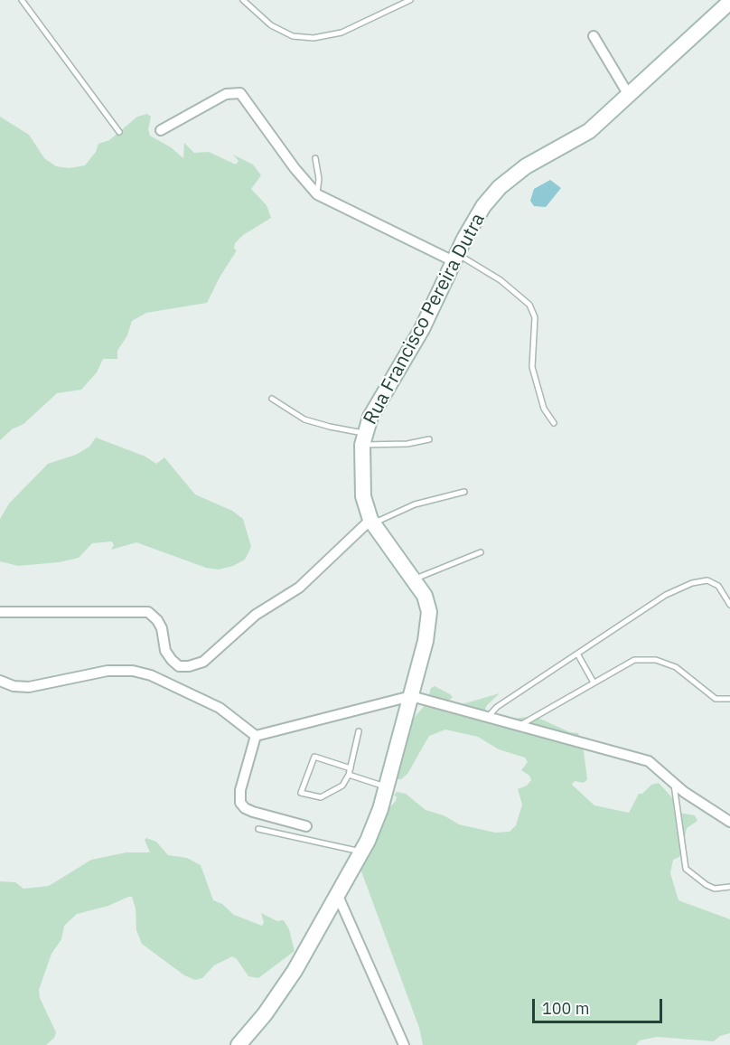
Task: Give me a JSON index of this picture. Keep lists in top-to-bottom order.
{
  "streets": {
    "main road": ["Rua Francisco Pereira Dutra"]
  },
  "scale_bar": "100 m"
}
